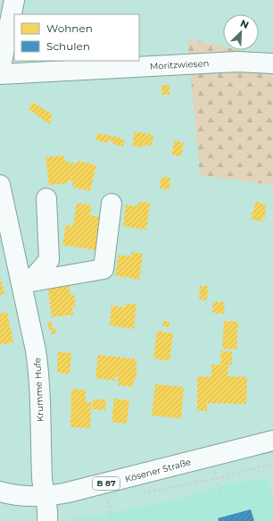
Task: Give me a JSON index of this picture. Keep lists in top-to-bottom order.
{
  "streets": {
    "street": [
      "Moritzwiesen",
      "Krumme Hufe",
      "Kösener Straße",
      "B 87"
    ]
  },
  "crossings": [
    ["Krumme Hufe", "Kösener Straße"]
  ],
  "legend": ["Wohnen", "Schulen"],
  "north": "top right"
}
